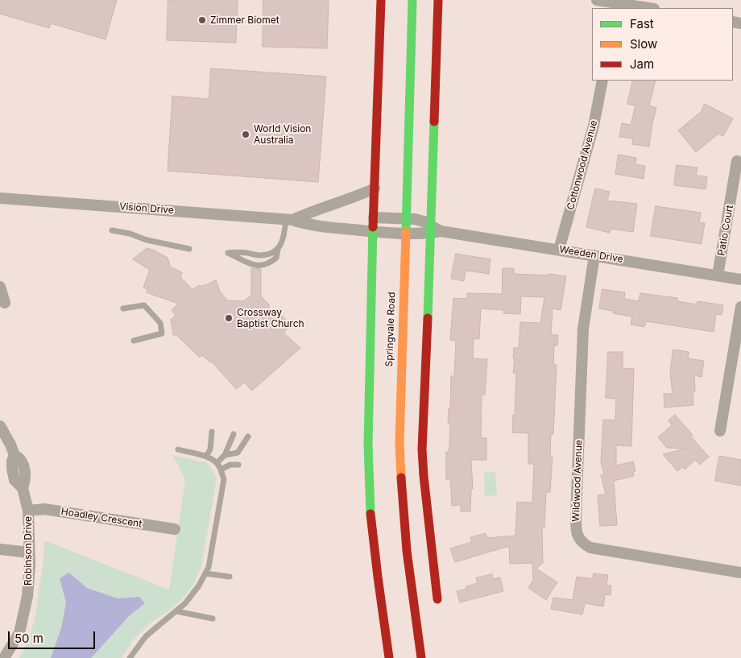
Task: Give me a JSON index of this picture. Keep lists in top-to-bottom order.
{
  "streets": {
    "main road": ["Springvale Road"],
    "street": [
      "Cottonwood Avenue",
      "Vision Drive",
      "Patio Court",
      "Weeden Drive",
      "Wildwood Avenue",
      "Hoadley Crescent",
      "Robinson Drive"
    ]
  },
  "crossings": [
    ["Cottonwood Avenue", "Weeden Drive"],
    ["Vision Drive", "Weeden Drive"],
    ["Vision Drive", "Springvale Road"],
    ["Patio Court", "Weeden Drive"],
    ["Weeden Drive", "Springvale Road"],
    ["Weeden Drive", "Wildwood Avenue"],
    ["Hoadley Crescent", "Robinson Drive"]
  ],
  "places": ["Zimmer Biomet", "World Vision Australia", "Crossway Baptist Church"],
  "legend": ["Fast", "Slow", "Jam"],
  "scale_bar": "50 m"
}
